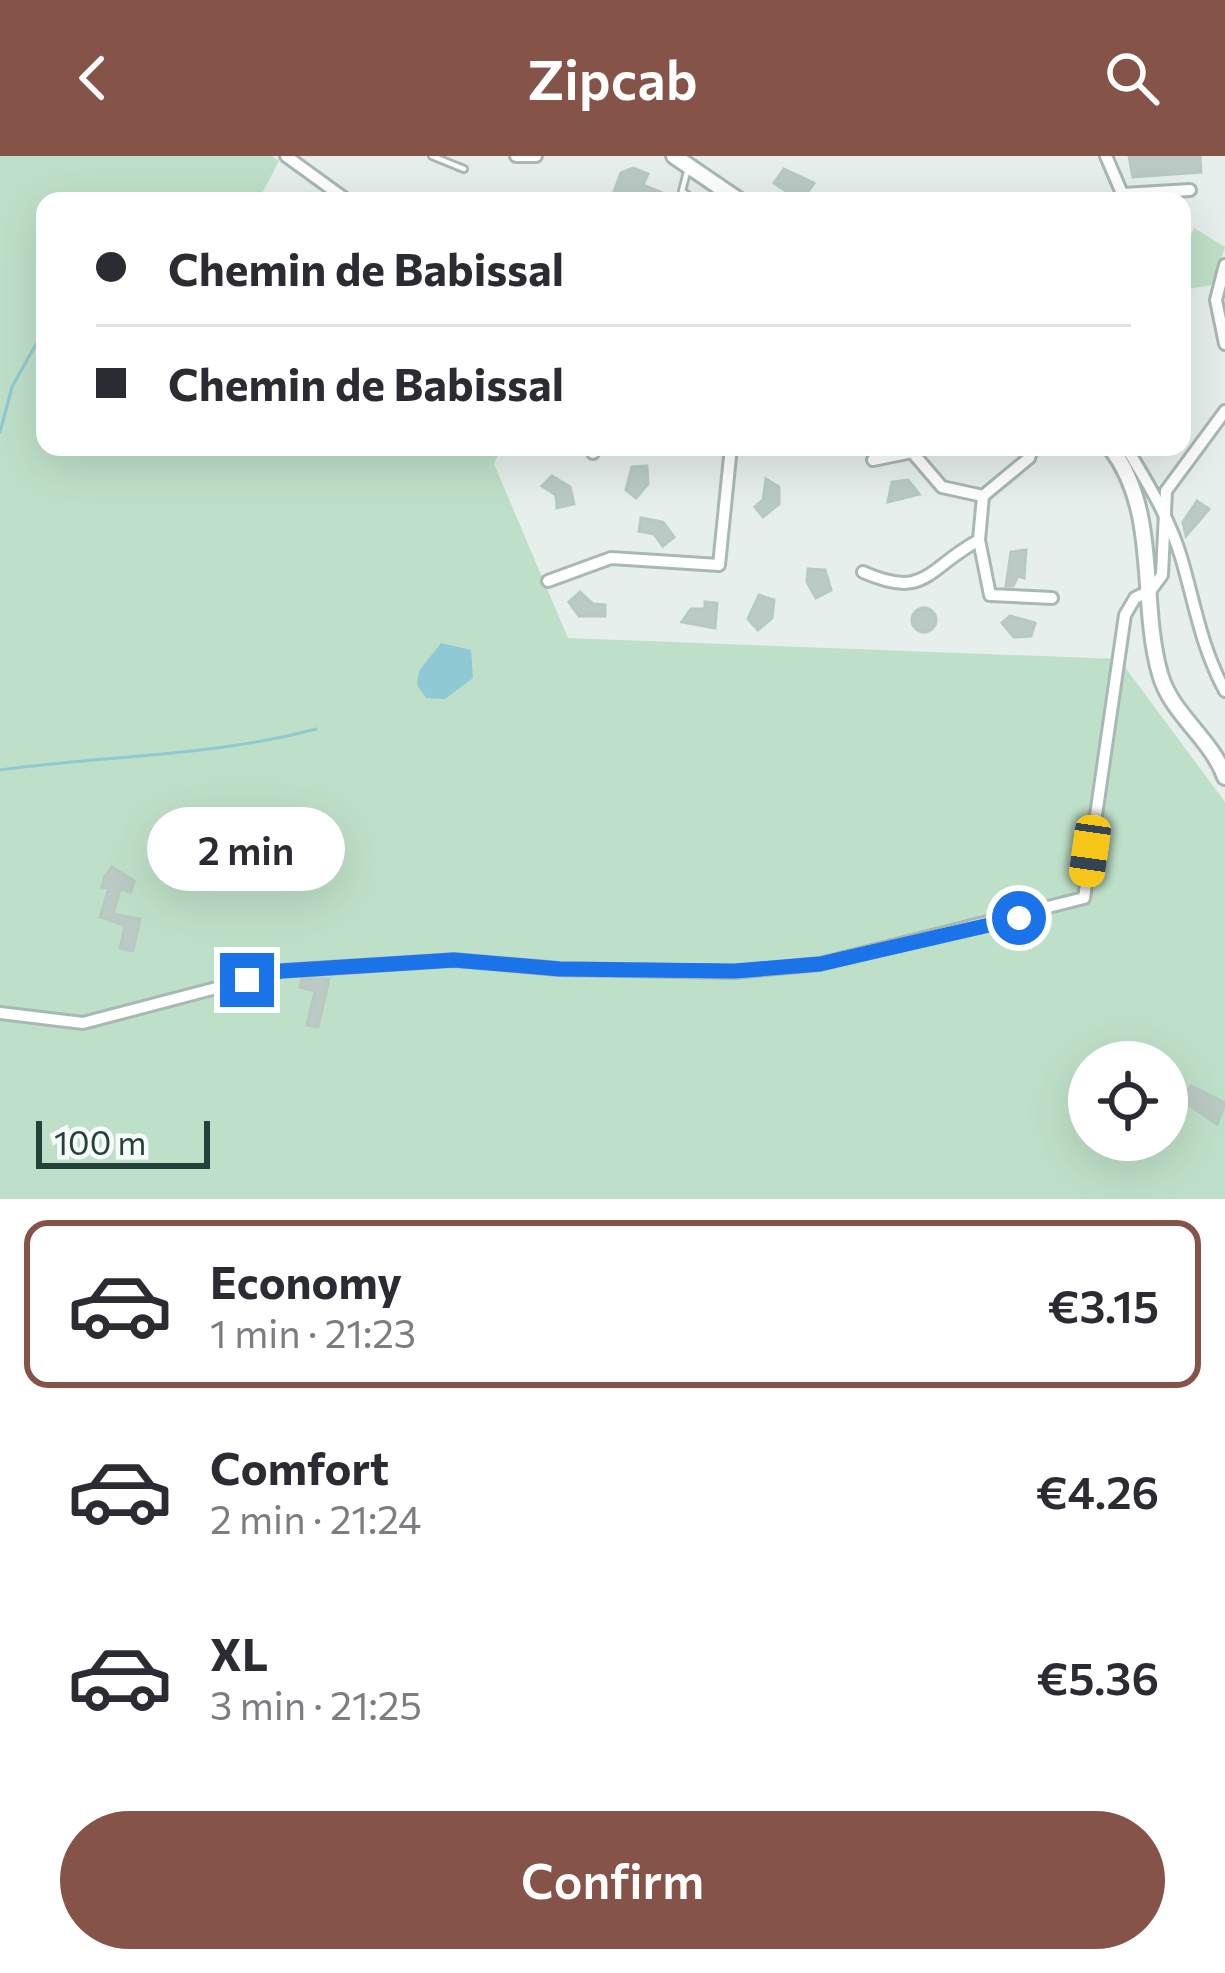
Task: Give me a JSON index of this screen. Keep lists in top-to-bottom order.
{
  "scale_bar": "100 m",
  "page": {
    "header": "Zipcab",
    "banner": ["Chemin de Babissal", "Chemin de Babissal"],
    "bubble": "2 min",
    "scale": "100 m",
    "list": [
      {
        "name": "Economy",
        "note": "1 min · 21:23",
        "value": "€3.15"
      },
      {
        "name": "Comfort",
        "note": "2 min · 21:24",
        "value": "€4.26"
      },
      {
        "name": "XL",
        "note": "3 min · 21:25",
        "value": "€5.36"
      }
    ],
    "buttons": "Confirm"
  }
}
